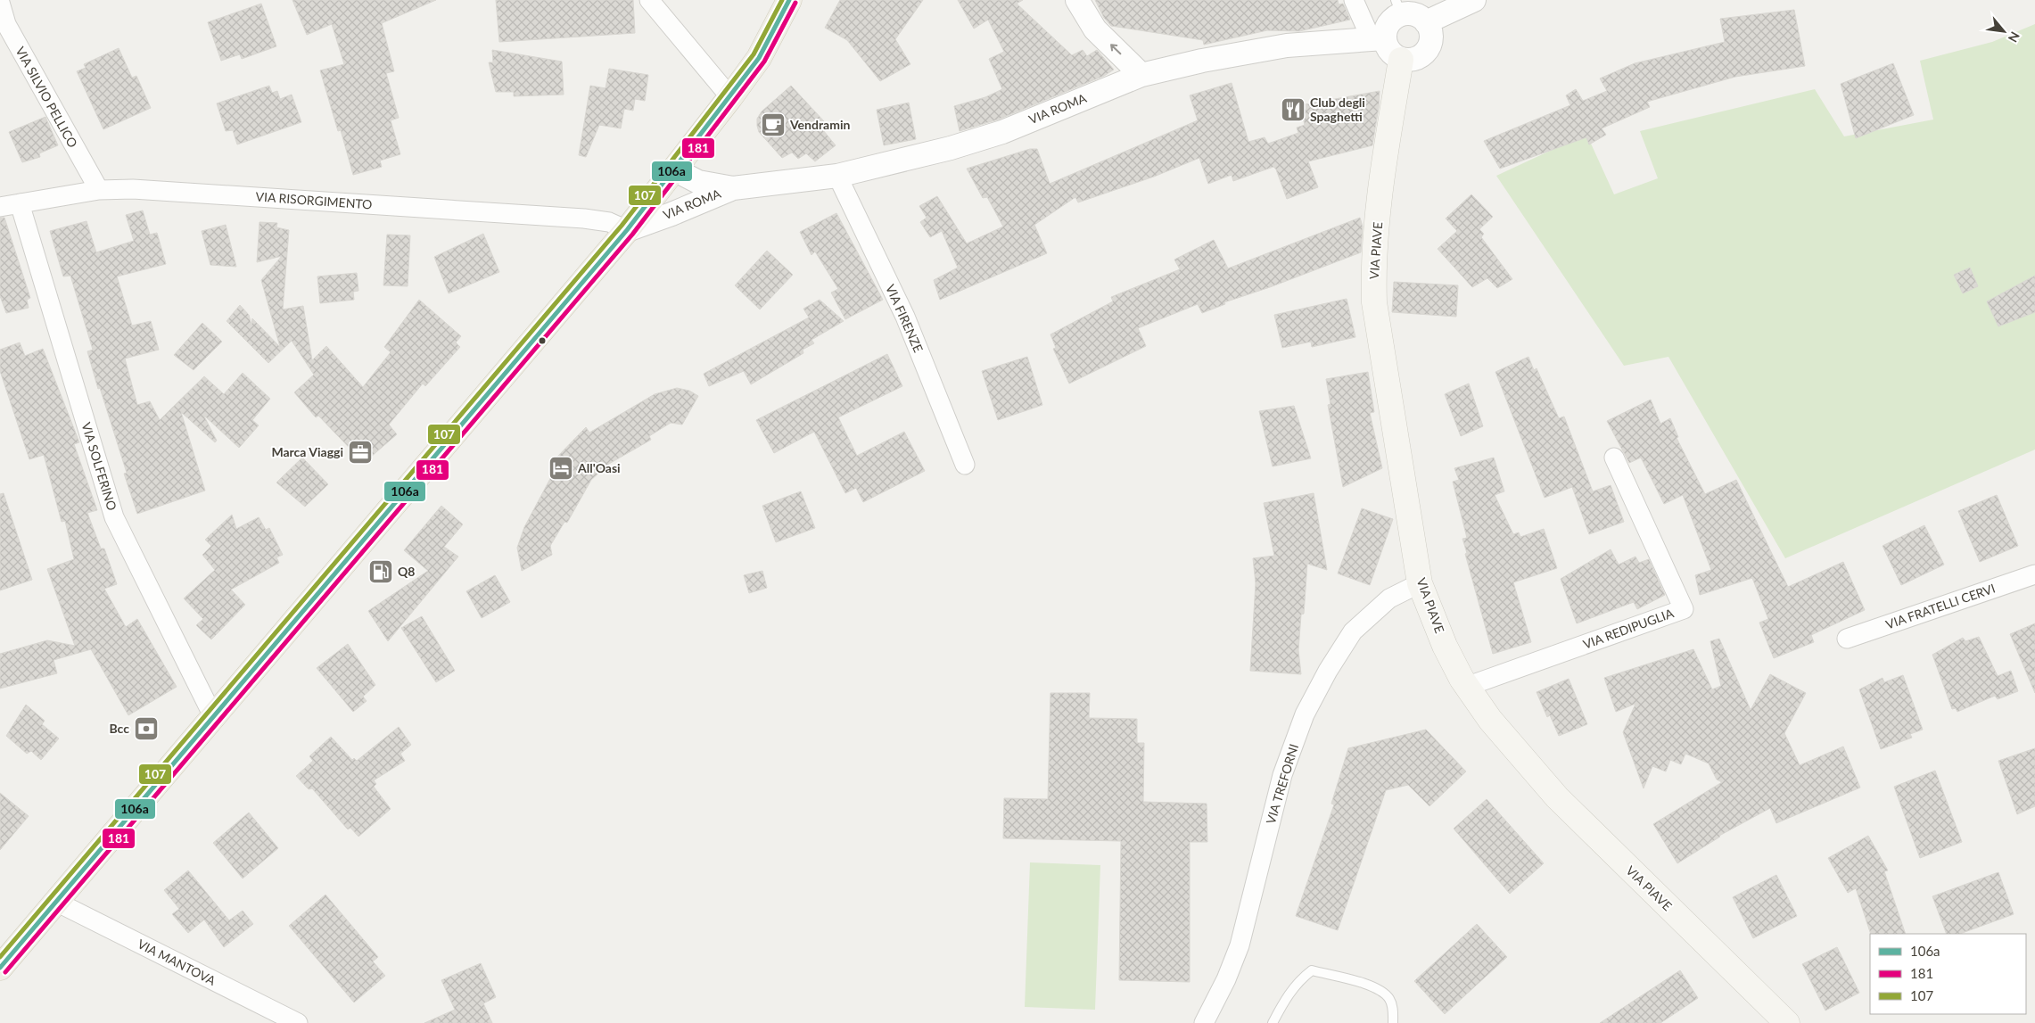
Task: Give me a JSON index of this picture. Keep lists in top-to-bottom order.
{
  "streets": {
    "main road": ["VIA PIAVE"],
    "street": [
      "VIA SILVIO PELLICO",
      "VIA ROMA",
      "VIA RISORGIMENTO",
      "VIA FIRENZE",
      "VIA SOLFERINO",
      "VIA FRATELLI CERVI",
      "VIA REDIPUGLIA",
      "VIA TREFORNI",
      "VIA MANTOVA"
    ]
  },
  "crossings": [
    ["VIA SILVIO PELLICO", "VIA RISORGIMENTO"],
    ["VIA ROMA", "VIA RISORGIMENTO"],
    ["VIA ROMA", "VIA PIAVE"],
    ["VIA ROMA", "VIA FIRENZE"],
    ["VIA RISORGIMENTO", "VIA SOLFERINO"],
    ["VIA PIAVE", "VIA REDIPUGLIA"],
    ["VIA PIAVE", "VIA TREFORNI"]
  ],
  "places": {
    "restaurant": ["Club degli Spaghetti"],
    "cafe": ["Vendramin"],
    "office": ["Marca Viaggi"],
    "hotel": ["All'Oasi"],
    "fuel station": ["Q8"],
    "bank": ["Bcc"]
  },
  "lines": ["transit line 106a", "transit line 107", "transit line 181"],
  "legend": ["106a", "181", "107"],
  "north": "bottom right"
}
